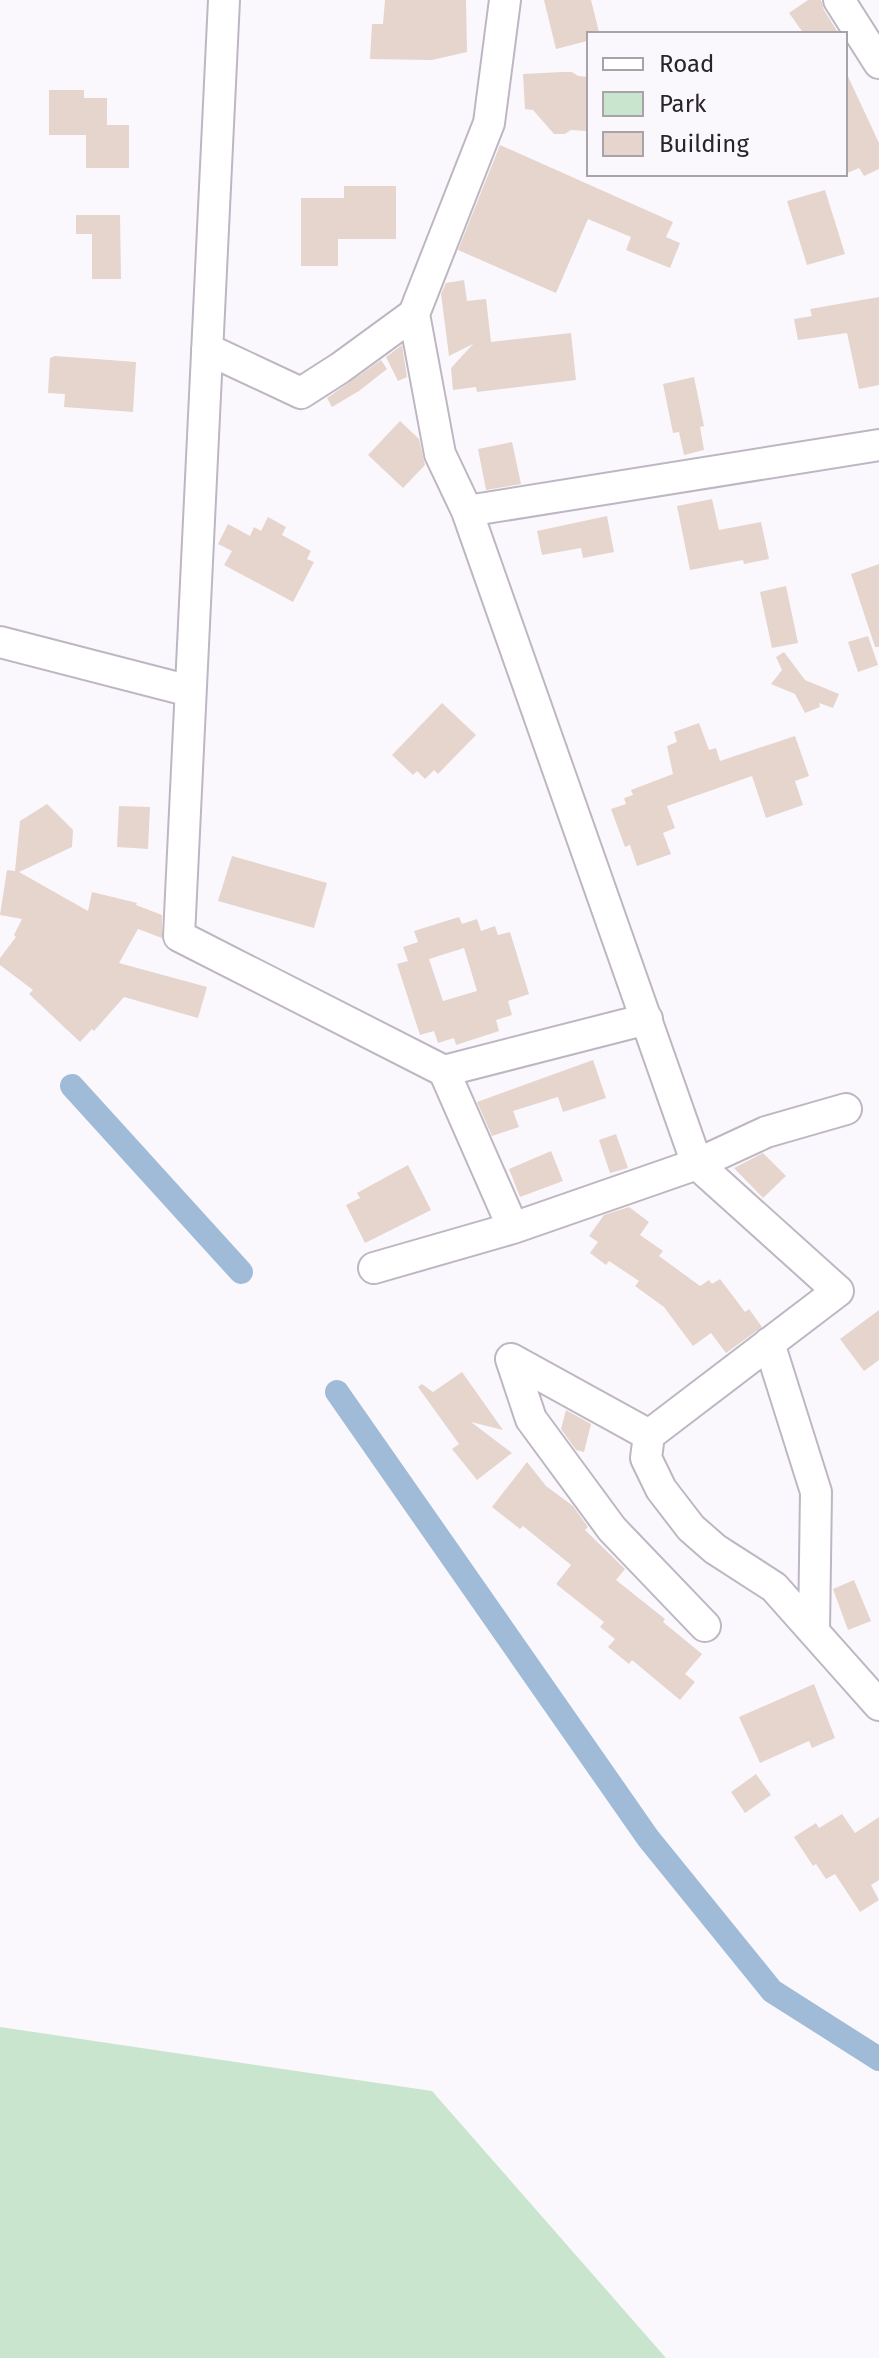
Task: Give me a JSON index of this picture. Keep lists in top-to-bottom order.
{
  "legend": ["Road", "Park", "Building"]
}
